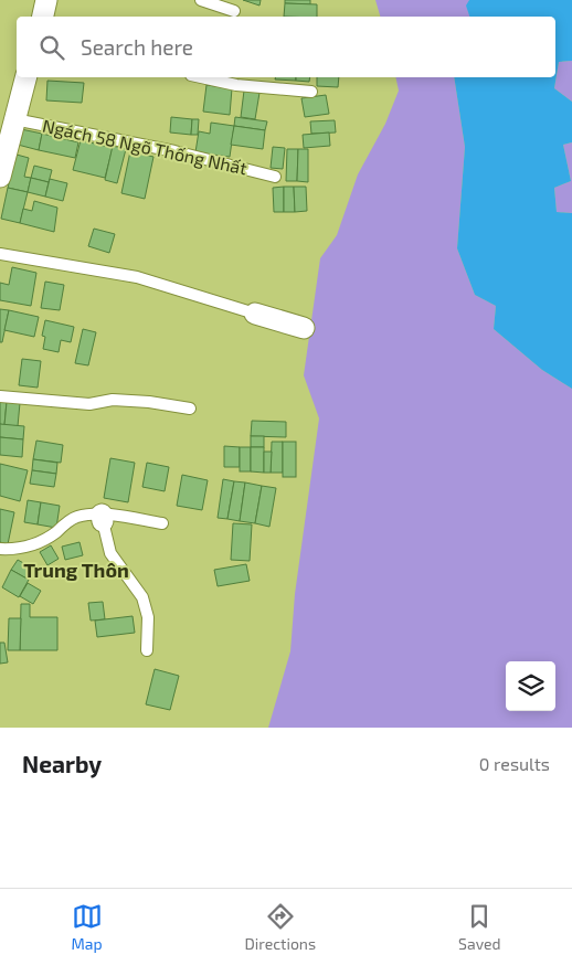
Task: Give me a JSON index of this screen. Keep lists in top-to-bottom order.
{
  "streets": {
    "lane": ["Ngách 58 Ngõ Thống Nhất"]
  },
  "districts": ["Trung Thôn"],
  "page": {
    "search": "Search here",
    "heading": ["Nearby", "0 results"],
    "nav": ["Map", "Directions", "Saved"]
  }
}
